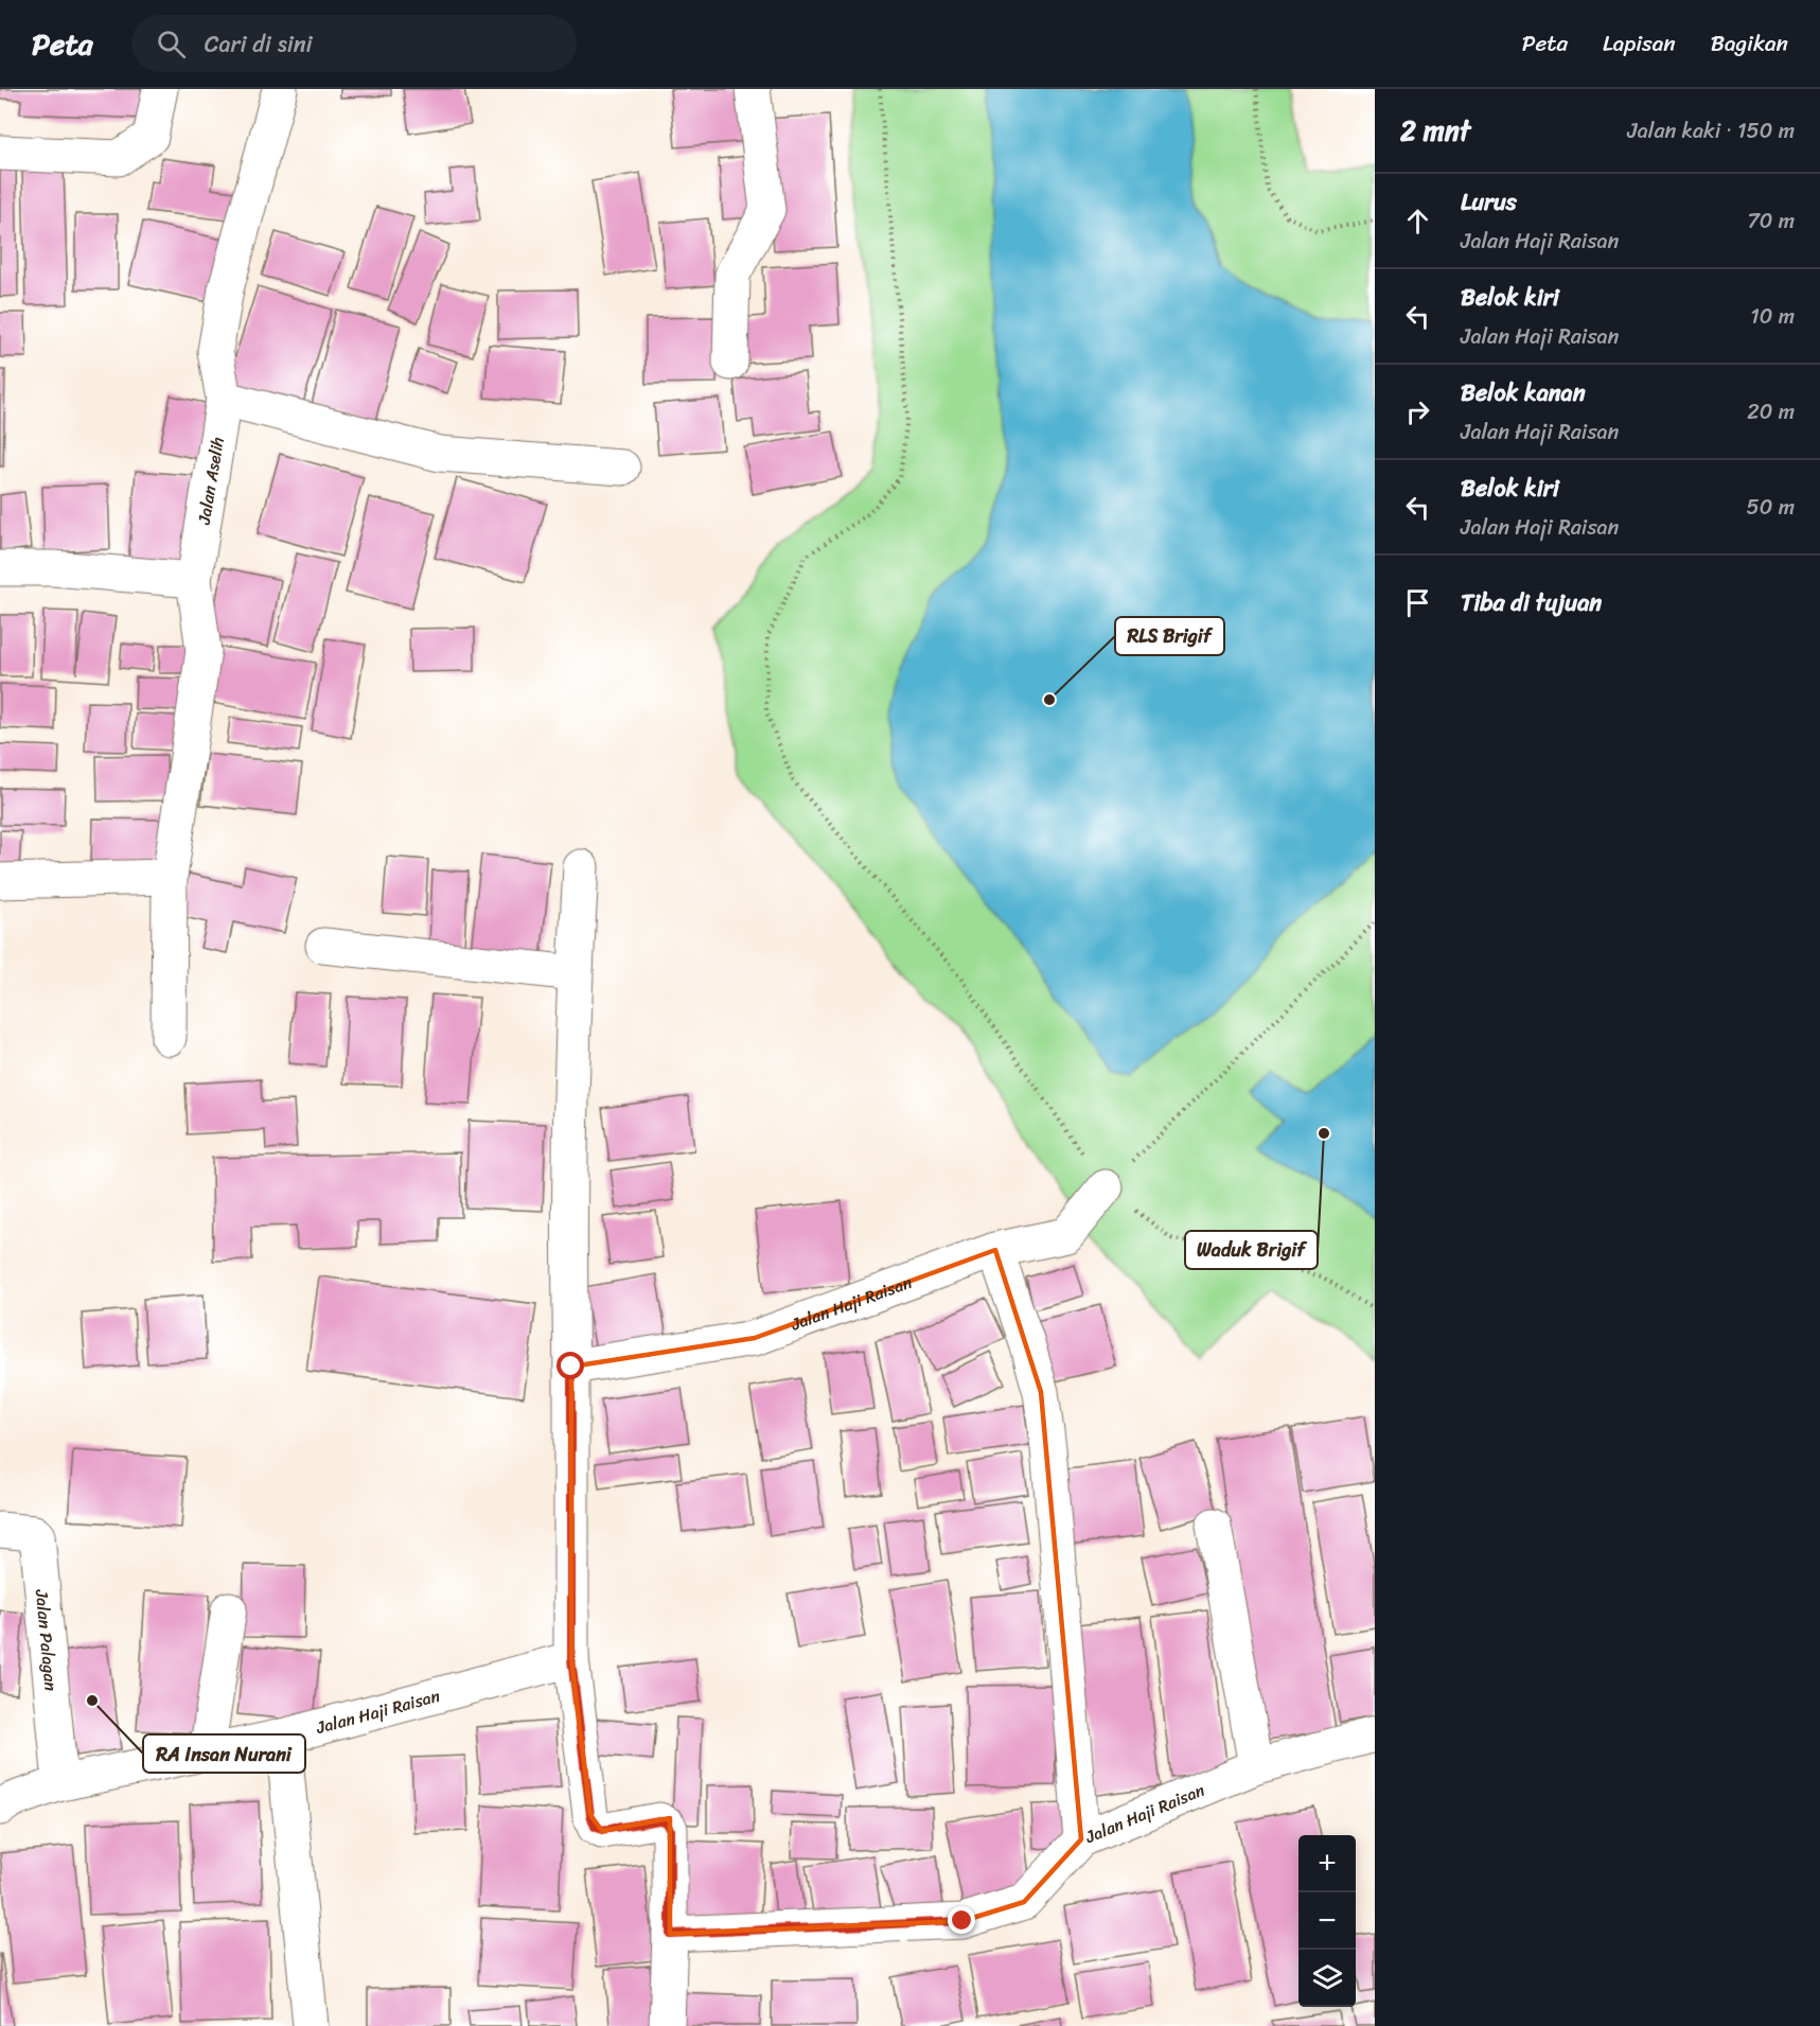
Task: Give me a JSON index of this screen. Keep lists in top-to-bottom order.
{
  "streets": {
    "street": ["Jalan Aselih", "Jalan Haji Raisan", "Jalan Palagan"]
  },
  "crossings": [
    ["Jalan Haji Raisan", "Jalan Palagan"]
  ],
  "places": ["RLS Brigif", "Waduk Brigif", "RA Insan Nurani"],
  "page": {
    "header": "Peta",
    "search": "Cari di sini",
    "nav": ["Peta", "Lapisan", "Bagikan"],
    "heading": ["2 mnt", "Jalan kaki · 150 m"],
    "list": [
      ["Lurus", "Jalan Haji Raisan", "70 m"],
      ["Belok kiri", "Jalan Haji Raisan", "10 m"],
      ["Belok kanan", "Jalan Haji Raisan", "20 m"],
      ["Belok kiri", "Jalan Haji Raisan", "50 m"],
      "Tiba di tujuan"
    ],
    "map_buttons": ["+", "−"]
  }
}
